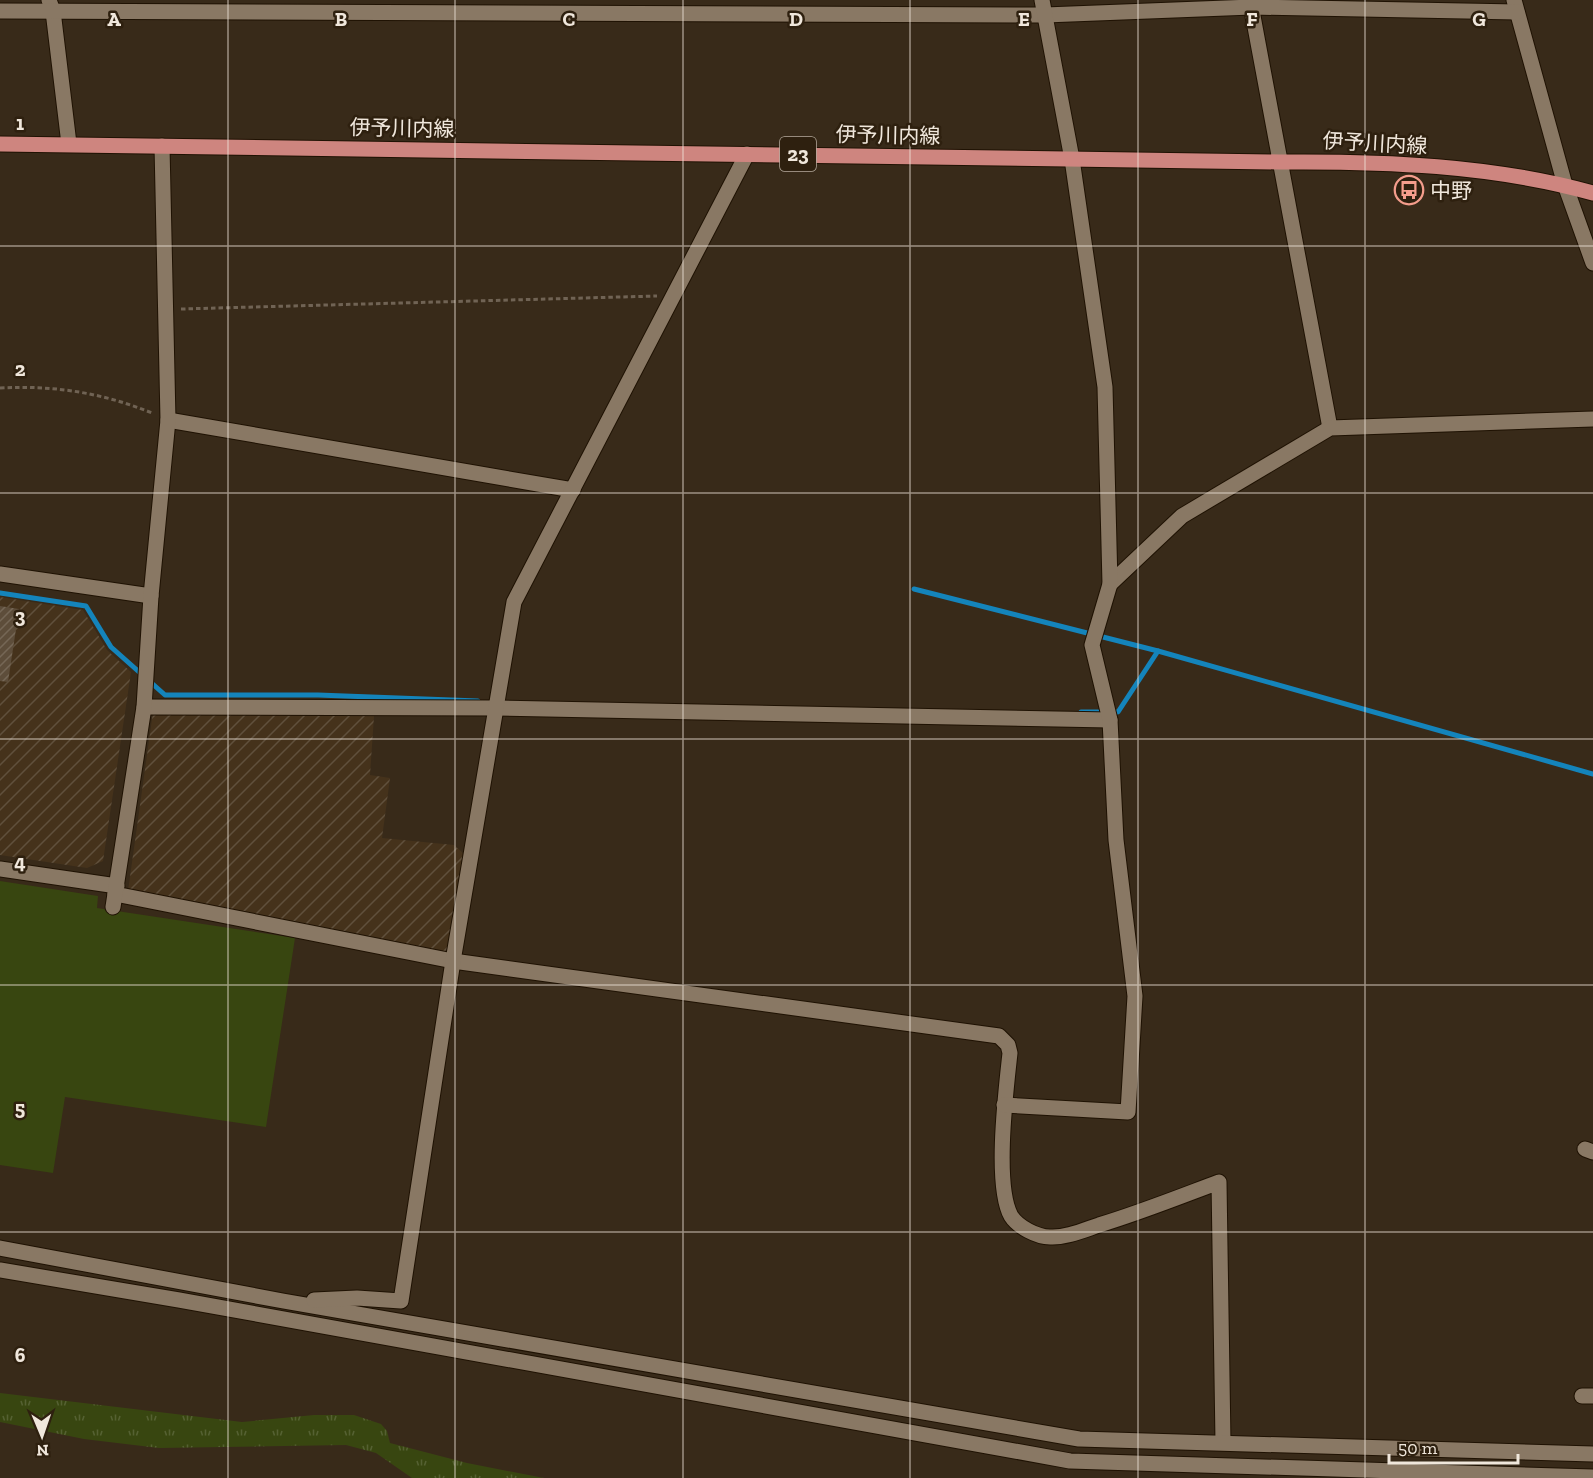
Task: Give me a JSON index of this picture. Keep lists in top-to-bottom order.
{
  "streets": {
    "main road": ["伊予川内線", "23"]
  },
  "places": {
    "bus stop": ["中野"]
  },
  "scale_bar": "50 m",
  "north": "bottom",
  "grid": {
    "columns": [
      "A",
      "B",
      "C",
      "D",
      "E",
      "F",
      "G"
    ],
    "rows": [
      "1",
      "2",
      "3",
      "4",
      "5",
      "6"
    ]
  }
}
